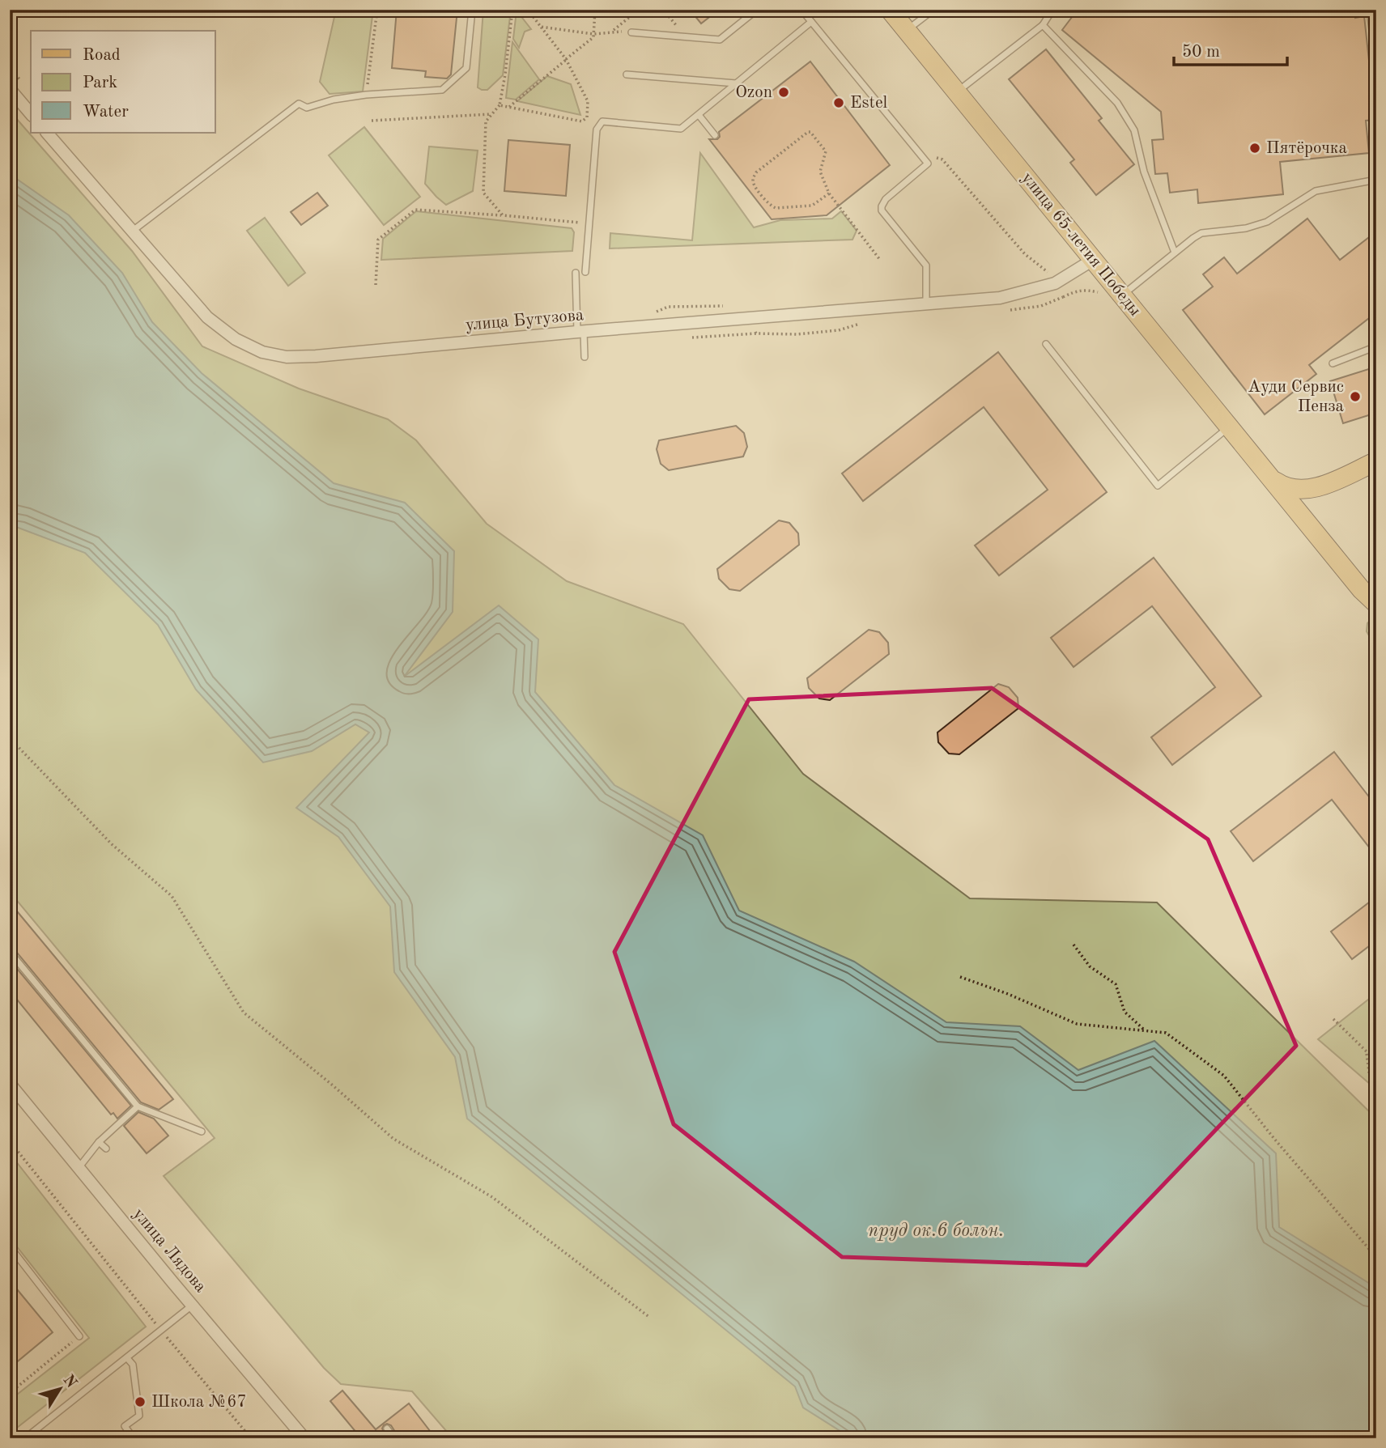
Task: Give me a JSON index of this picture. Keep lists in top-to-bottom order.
{
  "streets": {
    "main road": ["улица 65-летия Победы"],
    "street": ["улица Бутузова", "улица Лядова"]
  },
  "crossings": [
    ["улица 65-летия Победы", "улица Бутузова"]
  ],
  "water": ["пруд ок.6 больн."],
  "places": [
    "Ozon",
    "Estel",
    "Пятёрочка",
    "Ауди Сервис Пенза",
    "Школа №67"
  ],
  "legend": ["Road", "Park", "Water"],
  "scale_bar": "50 m",
  "north": "top right"
}
